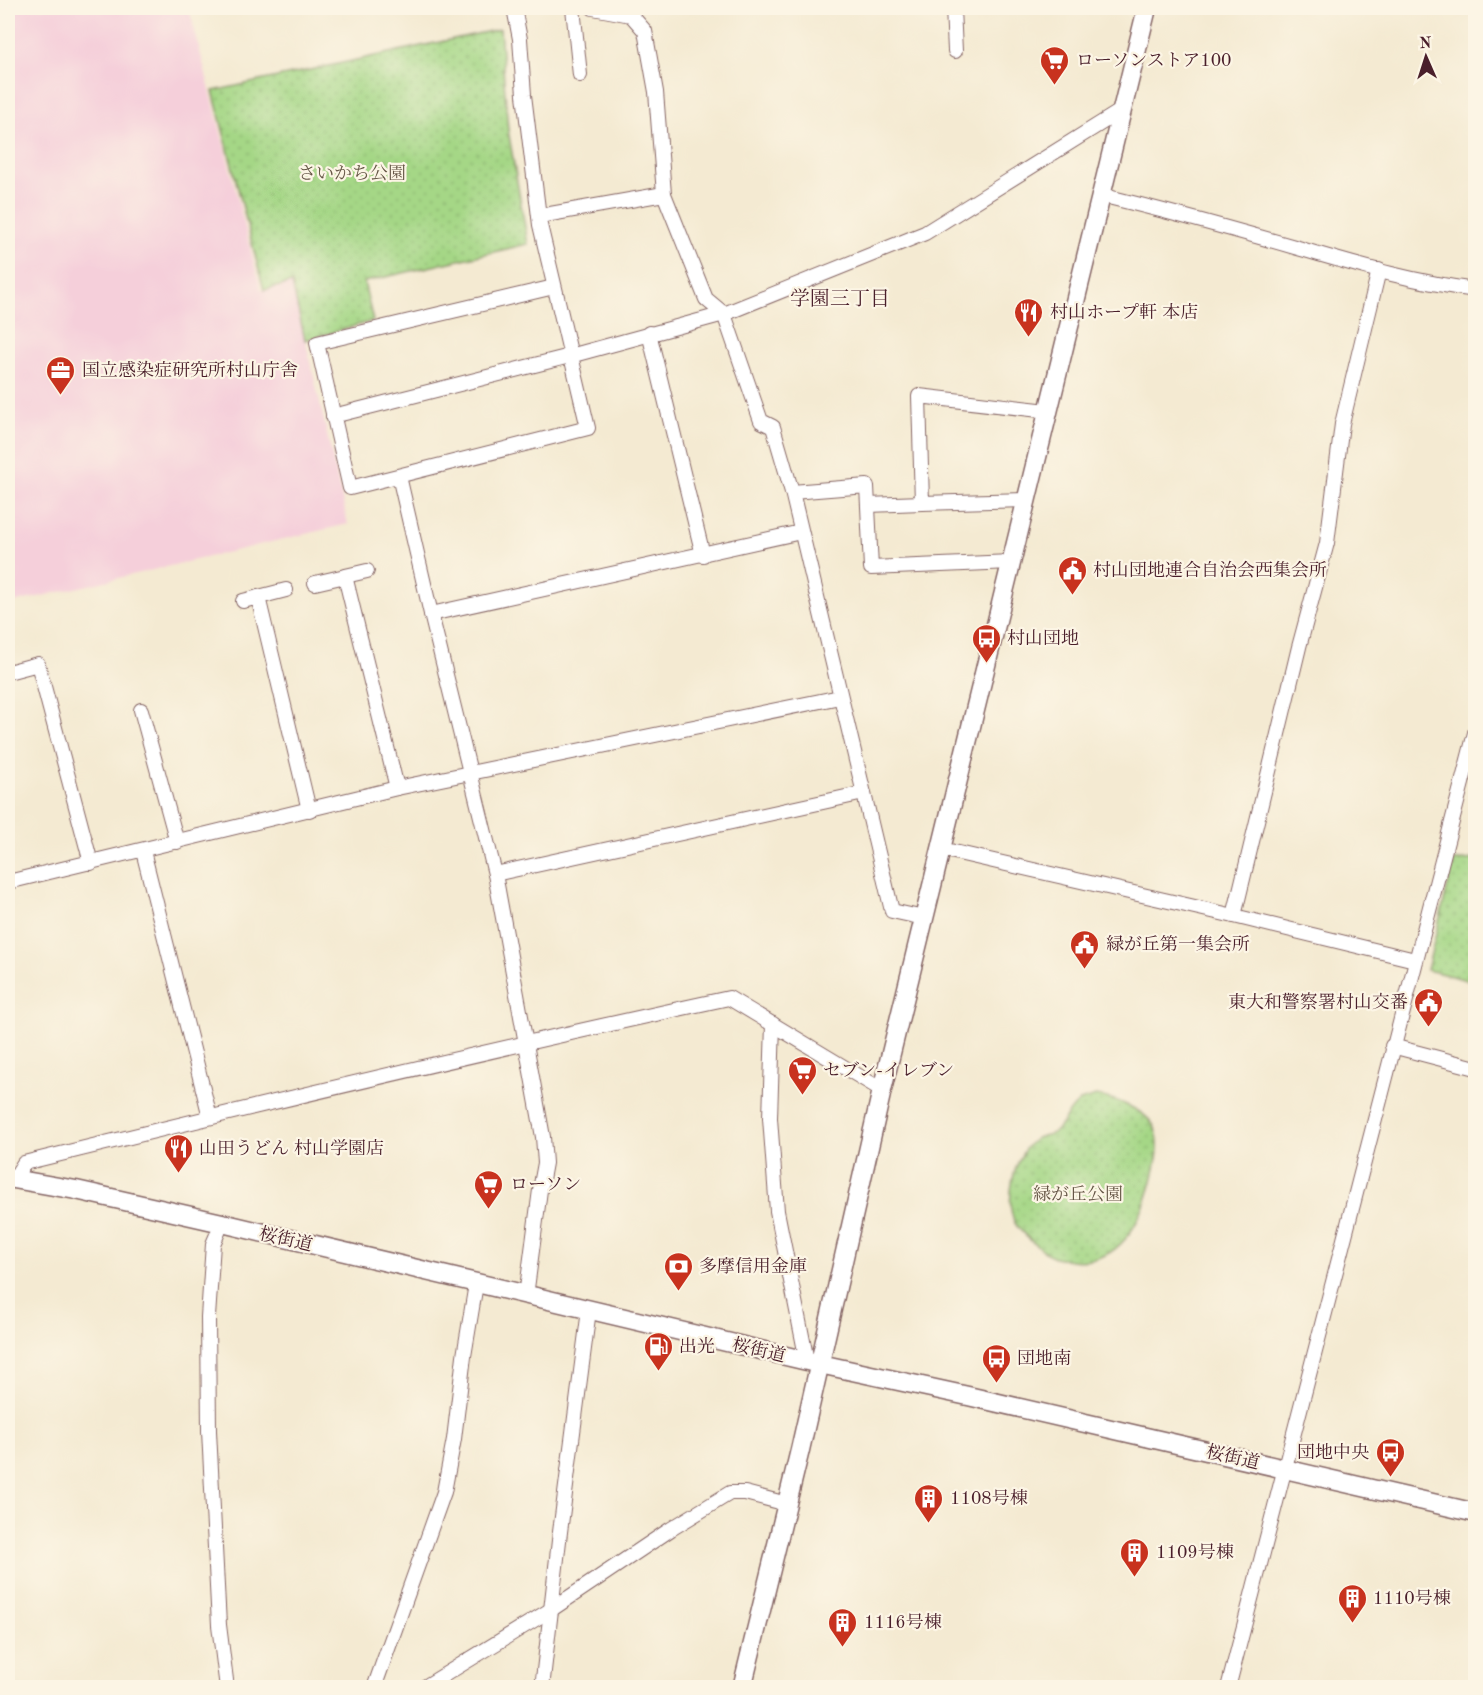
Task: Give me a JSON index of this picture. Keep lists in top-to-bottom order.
{
  "streets": {
    "street": ["桜街道"]
  },
  "districts": ["学園三丁目"],
  "parks": ["さいかち公園", "緑が丘公園"],
  "places": {
    "supermarket": ["ローソンストア100", "セブン-イレブン", "ローソン"],
    "restaurant": ["村山ホープ軒 本店", "山田うどん 村山学園店"],
    "office": ["国立感染症研究所村山庁舎"],
    "public building": ["村山団地連合自治会西集会所", "緑が丘第一集会所", "東大和警察署村山交番"],
    "bus stop": ["村山団地", "団地南", "団地中央"],
    "bank": ["多摩信用金庫"],
    "fuel station": ["出光"],
    "building": [
      "1108号棟",
      "1109号棟",
      "1110号棟",
      "1116号棟"
    ]
  },
  "north": "top"
}
